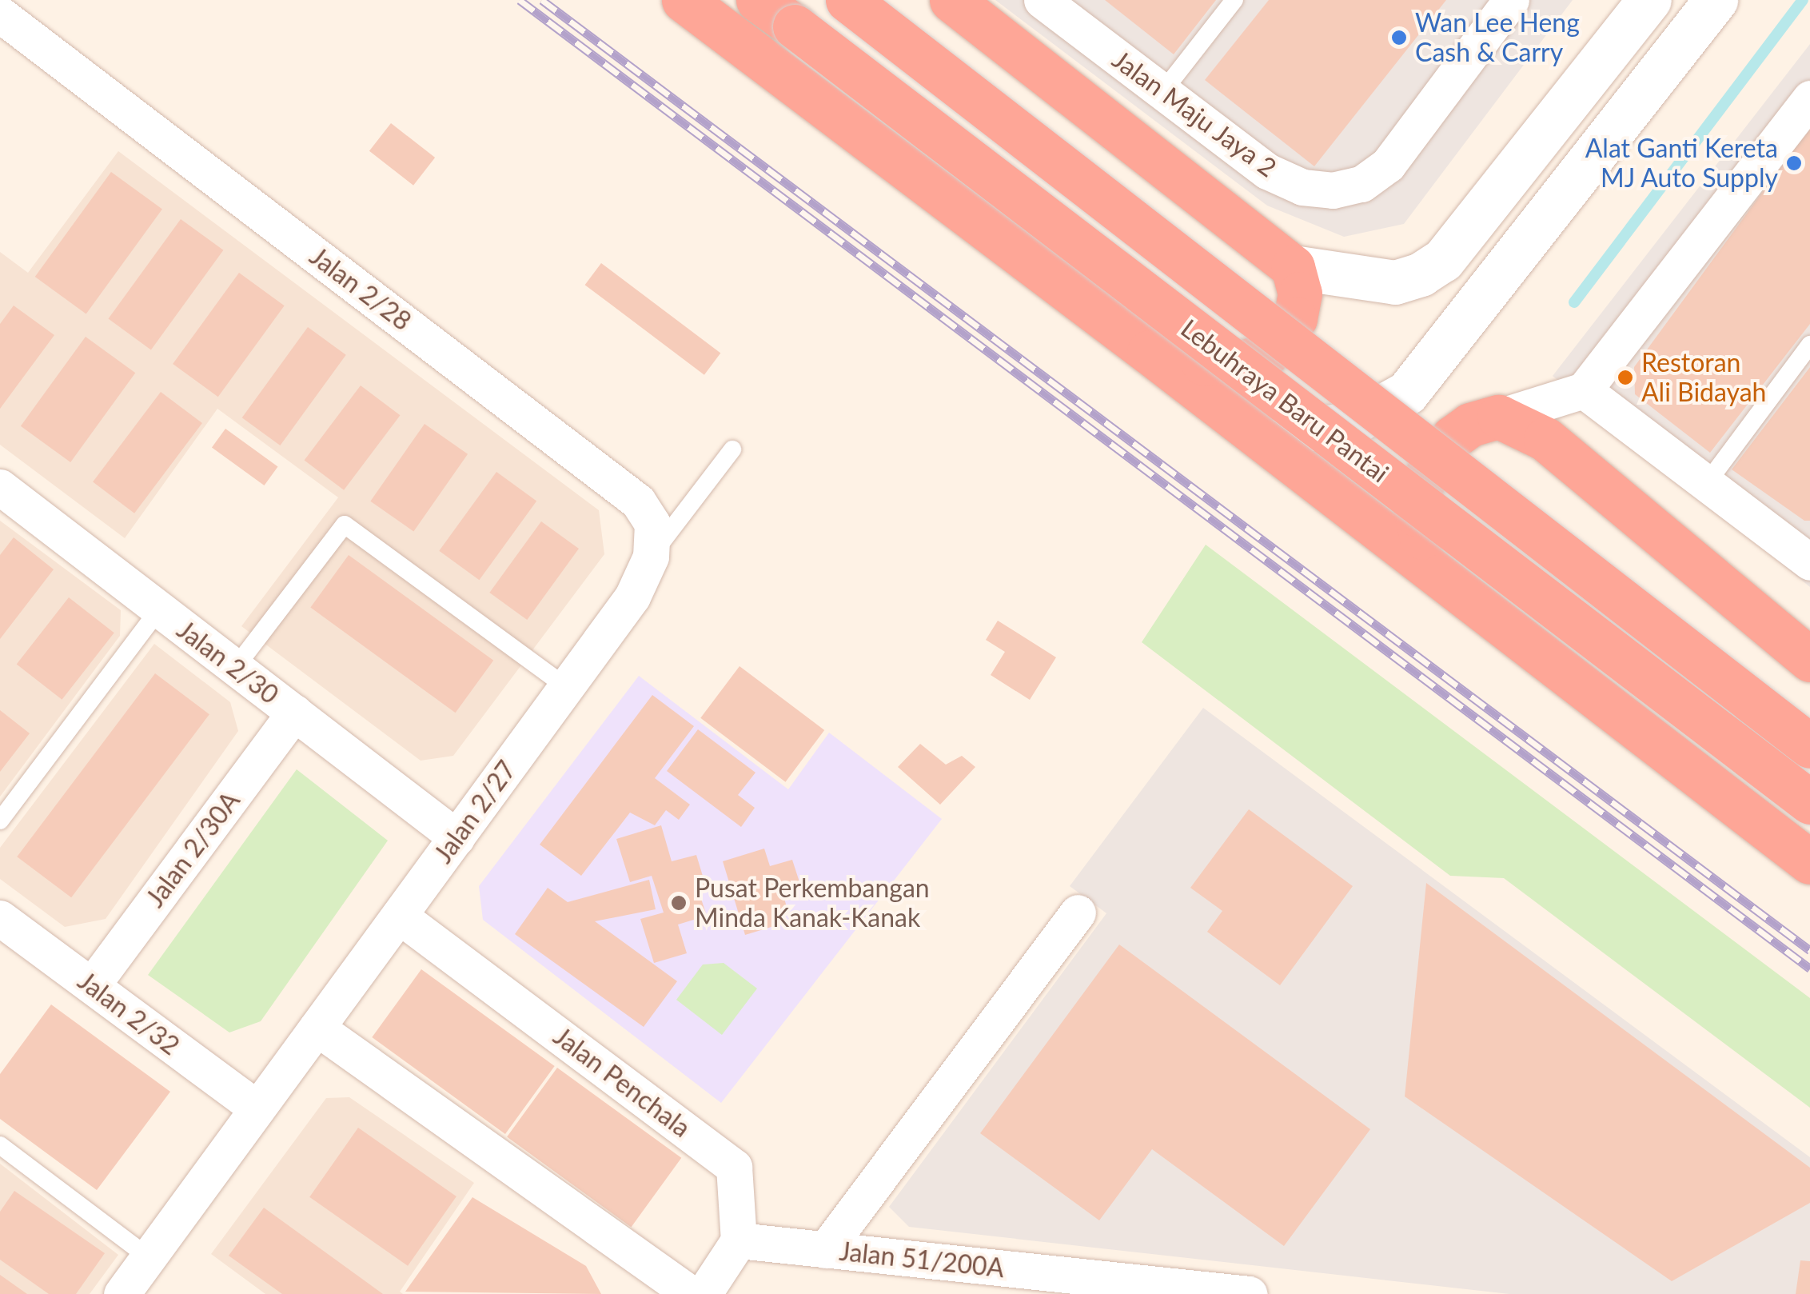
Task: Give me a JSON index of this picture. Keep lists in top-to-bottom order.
{
  "streets": {
    "highway": ["Lebuhraya Baru Pantai"],
    "street": [
      "Jalan Maju Jaya 2",
      "Jalan 2/28",
      "Jalan 2/30",
      "Jalan 2/27",
      "Jalan 2/30A",
      "Jalan 2/32",
      "Jalan Penchala",
      "Jalan 51/200A"
    ]
  },
  "crossings": [
    ["Jalan 2/28", "Jalan 2/27"],
    ["Jalan 2/30", "Jalan 2/27"],
    ["Jalan 2/30", "Jalan 2/30A"],
    ["Jalan 2/27", "Jalan 2/32"],
    ["Jalan 2/27", "Jalan Penchala"],
    ["Jalan 2/30A", "Jalan 2/32"],
    ["Jalan Penchala", "Jalan 51/200A"]
  ],
  "places": [
    "Wan Lee Heng Cash & Carry",
    "Alat Ganti Kereta MJ Auto Supply",
    "Restoran Ali Bidayah",
    "Pusat Perkembangan Minda Kanak-Kanak"
  ]
}
